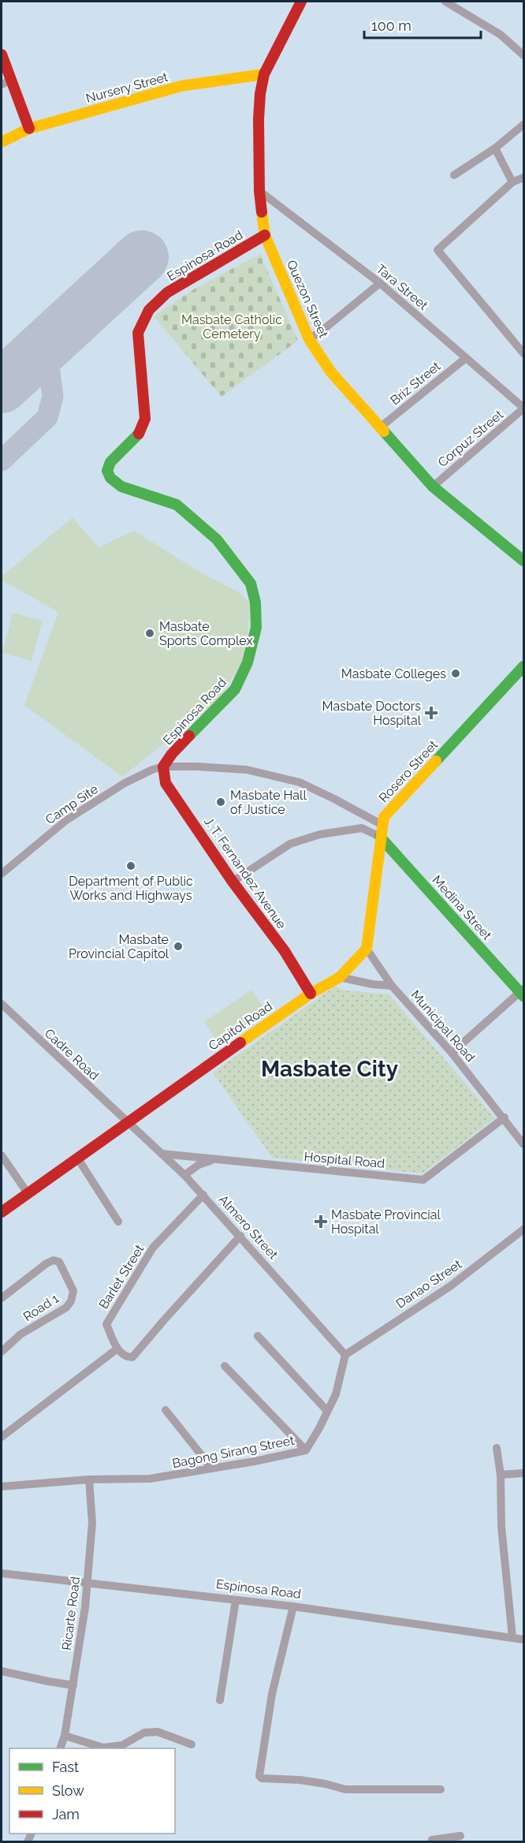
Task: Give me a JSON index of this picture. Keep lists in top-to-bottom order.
{
  "streets": {
    "main road": [
      "Nursery Street",
      "Espinosa Road",
      "Quezon Street",
      "Rosero Street",
      "J. T. Fernandez Avenue",
      "Medina Street",
      "Capitol Road"
    ],
    "street": [
      "Tara Street",
      "Briz Street",
      "Corpuz Street",
      "Camp Site",
      "Municipal Road",
      "Cadre Road",
      "Hospital Road",
      "Almero Street",
      "Barlet Street",
      "Danao Street",
      "Road 1",
      "Bagong Sirang Street",
      "Ricarte Road"
    ]
  },
  "crossings": [
    ["Nursery Street", "Quezon Street"],
    ["Espinosa Road", "Quezon Street"],
    ["Espinosa Road", "Camp Site"],
    ["Espinosa Road", "J. T. Fernandez Avenue"],
    ["Espinosa Road", "Ricarte Road"],
    ["Tara Street", "Quezon Street"],
    ["Tara Street", "Briz Street"],
    ["Tara Street", "Corpuz Street"],
    ["Quezon Street", "Briz Street"],
    ["Quezon Street", "Corpuz Street"],
    ["Rosero Street", "Medina Street"],
    ["Rosero Street", "Capitol Road"],
    ["Rosero Street", "Municipal Road"],
    ["Camp Site", "J. T. Fernandez Avenue"],
    ["J. T. Fernandez Avenue", "Capitol Road"],
    ["Capitol Road", "Municipal Road"],
    ["Capitol Road", "Cadre Road"],
    ["Capitol Road", "Almero Street"],
    ["Municipal Road", "Hospital Road"],
    ["Cadre Road", "Almero Street"],
    ["Hospital Road", "Almero Street"],
    ["Almero Street", "Barlet Street"],
    ["Almero Street", "Danao Street"],
    ["Almero Street", "Bagong Sirang Street"],
    ["Danao Street", "Bagong Sirang Street"],
    ["Bagong Sirang Street", "Ricarte Road"]
  ],
  "districts": ["Masbate City"],
  "parks": ["Masbate Catholic Cemetery"],
  "places": {
    "other": [
      "Masbate Sports Complex",
      "Masbate Colleges",
      "Masbate Hall of Justice",
      "Department of Public Works and Highways",
      "Masbate Provincial Capitol"
    ],
    "health": ["Masbate Doctors Hospital", "Masbate Provincial Hospital"]
  },
  "legend": ["Fast", "Slow", "Jam"],
  "scale_bar": "100 m"
}
